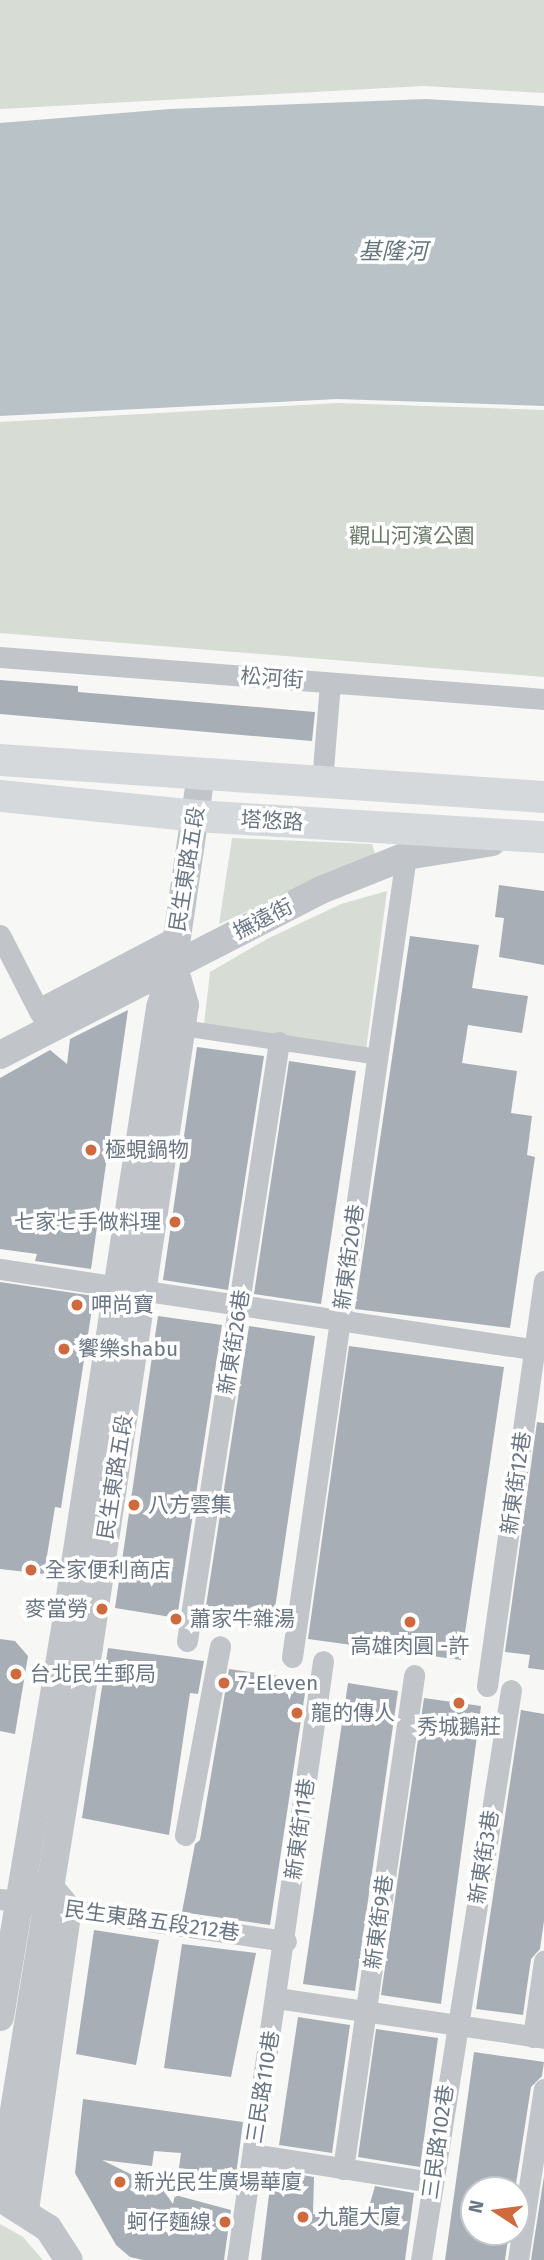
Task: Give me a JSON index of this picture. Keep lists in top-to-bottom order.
{
  "streets": {
    "main road": ["塔悠路"],
    "street": [
      "松河街",
      "民生東路五段",
      "撫遠街",
      "新東街20巷",
      "新東街26巷",
      "新東街12巷",
      "新東街11巷",
      "新東街3巷",
      "民生東路五段212巷",
      "新東街9巷",
      "三民路110巷",
      "三民路102巷"
    ]
  },
  "crossings": [
    ["塔悠路", "民生東路五段"],
    ["塔悠路", "撫遠街"],
    ["民生東路五段", "撫遠街"],
    ["民生東路五段", "民生東路五段212巷"],
    ["撫遠街", "新東街20巷"],
    ["新東街11巷", "民生東路五段212巷"],
    ["新東街11巷", "三民路110巷"],
    ["新東街3巷", "三民路102巷"]
  ],
  "water": ["基隆河"],
  "parks": ["觀山河濱公園"],
  "places": [
    "極蜆鍋物",
    "七家七手做料理",
    "呷尚寶",
    "饗樂shabu",
    "八方雲集",
    "全家便利商店",
    "麥當勞",
    "蕭家牛雜湯",
    "高雄肉圓 -許",
    "台北民生郵局",
    "7-Eleven",
    "秀城鵝莊",
    "龍的傳人",
    "新光民生廣場華廈",
    "九龍大廈",
    "蚵仔麵線"
  ],
  "north": "left"
}
